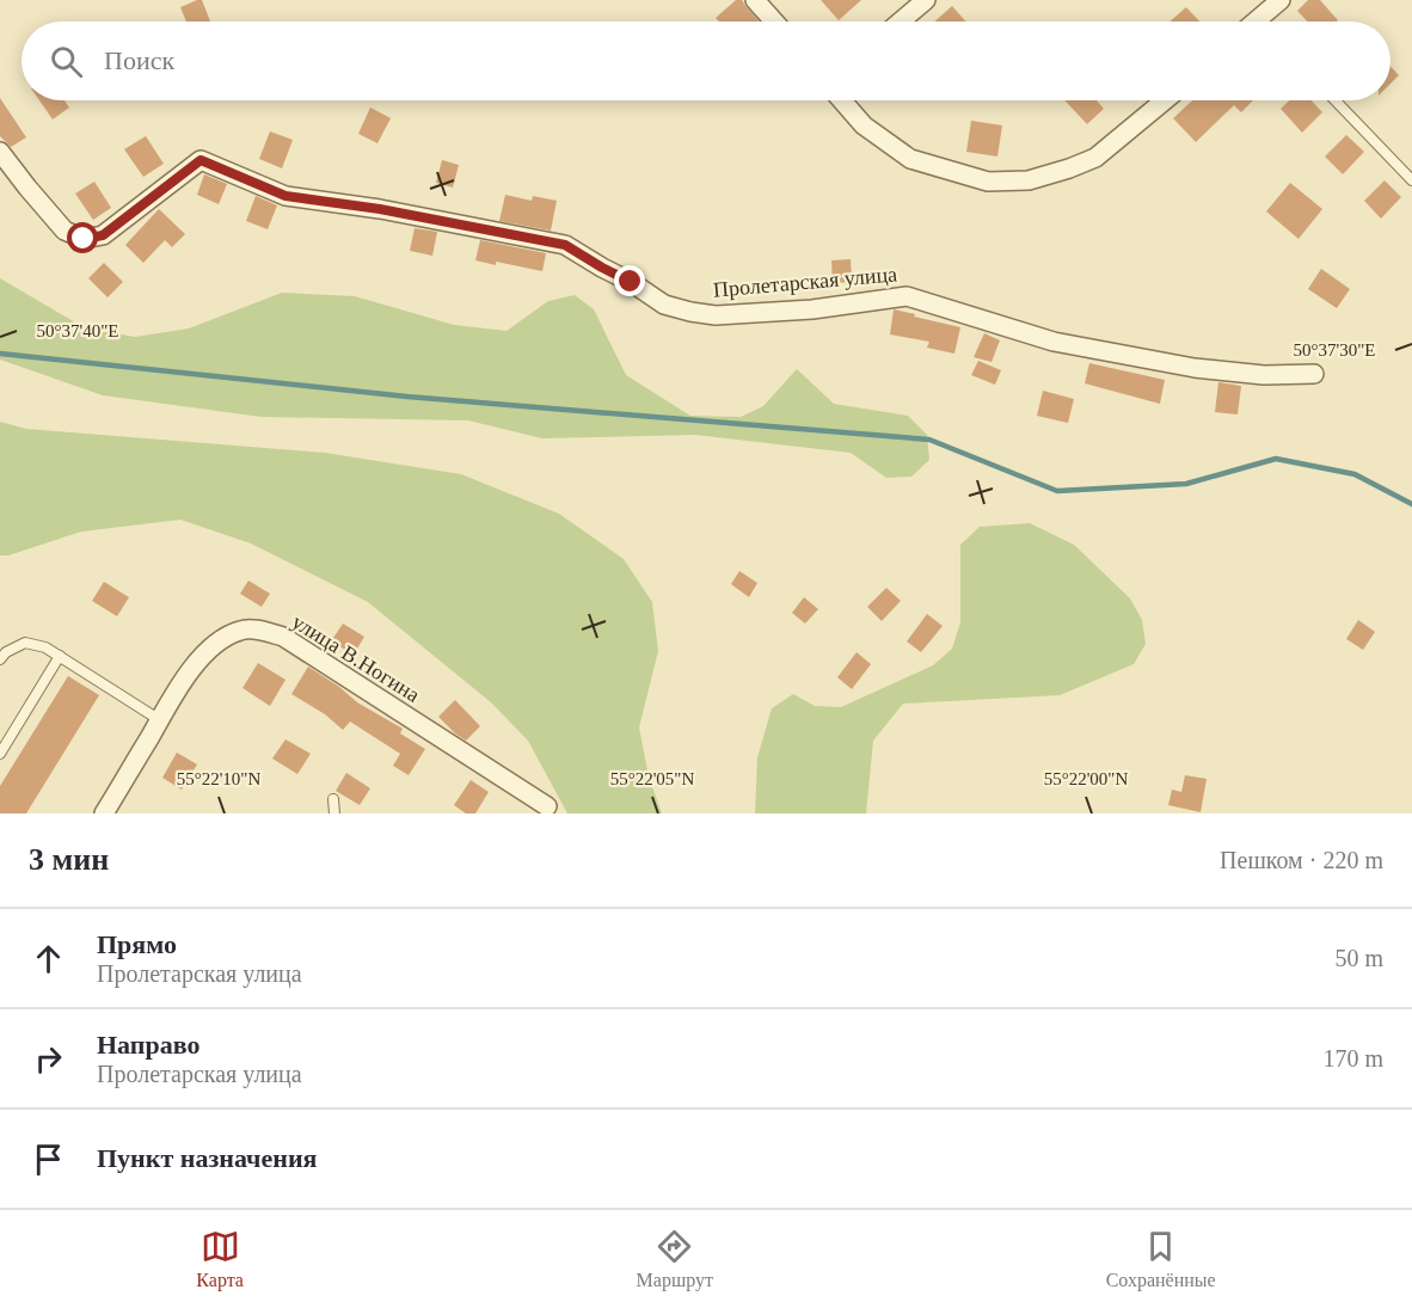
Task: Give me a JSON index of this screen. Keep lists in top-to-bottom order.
{
  "streets": {
    "street": ["Пролетарская улица", "улица В.Ногина"]
  },
  "page": {
    "search": "Поиск",
    "heading": ["3 мин", "Пешком · 220 m"],
    "list": [
      ["Прямо", "Пролетарская улица", "50 m"],
      ["Направо", "Пролетарская улица", "170 m"],
      "Пункт назначения"
    ],
    "nav": ["Карта", "Маршрут", "Сохранённые"]
  },
  "coordinates": [
    "50°37'40\"E",
    "50°37'30\"E",
    "55°22'10\"N",
    "55°22'05\"N",
    "55°22'00\"N"
  ]
}
